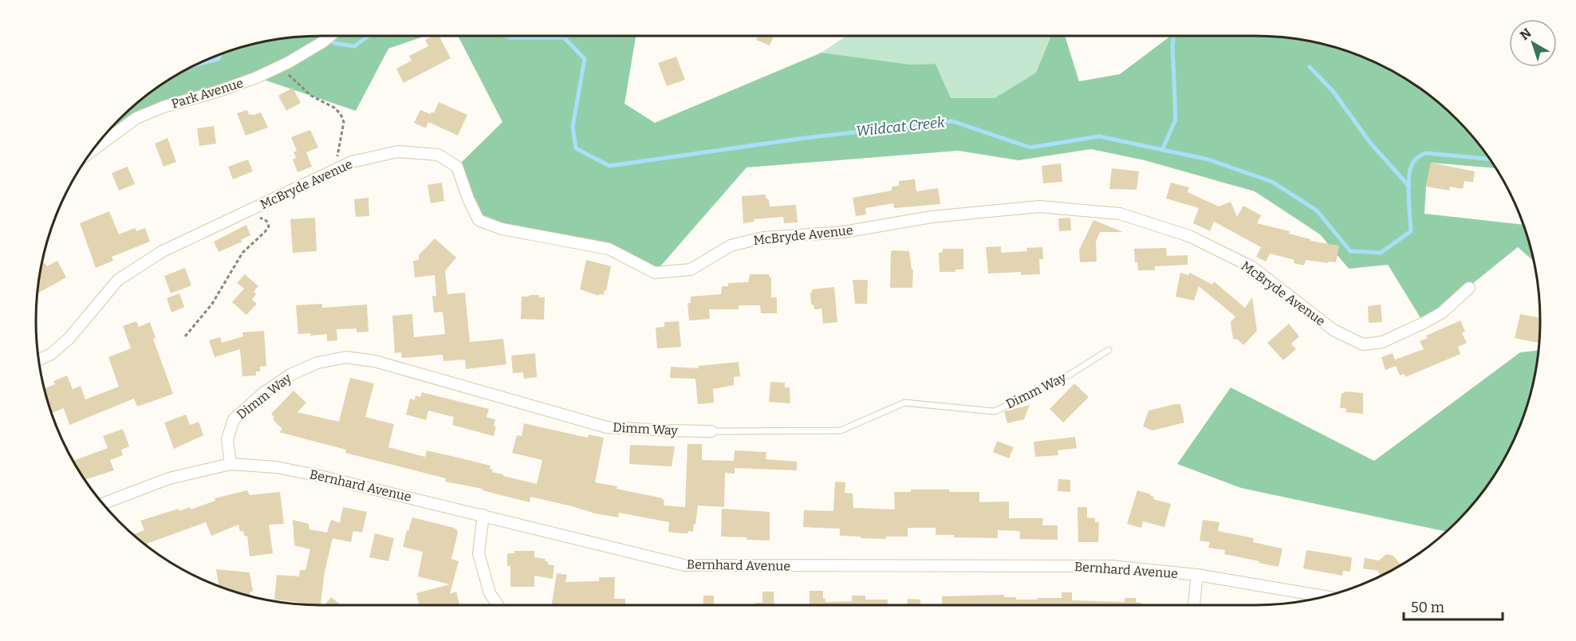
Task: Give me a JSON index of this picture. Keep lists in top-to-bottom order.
{
  "streets": {
    "street": [
      "Park Avenue",
      "McBryde Avenue",
      "Dimm Way",
      "Bernhard Avenue"
    ]
  },
  "crossings": [
    ["Dimm Way", "Bernhard Avenue"]
  ],
  "water": ["Wildcat Creek"],
  "scale_bar": "50 m",
  "north": "top left"
}
